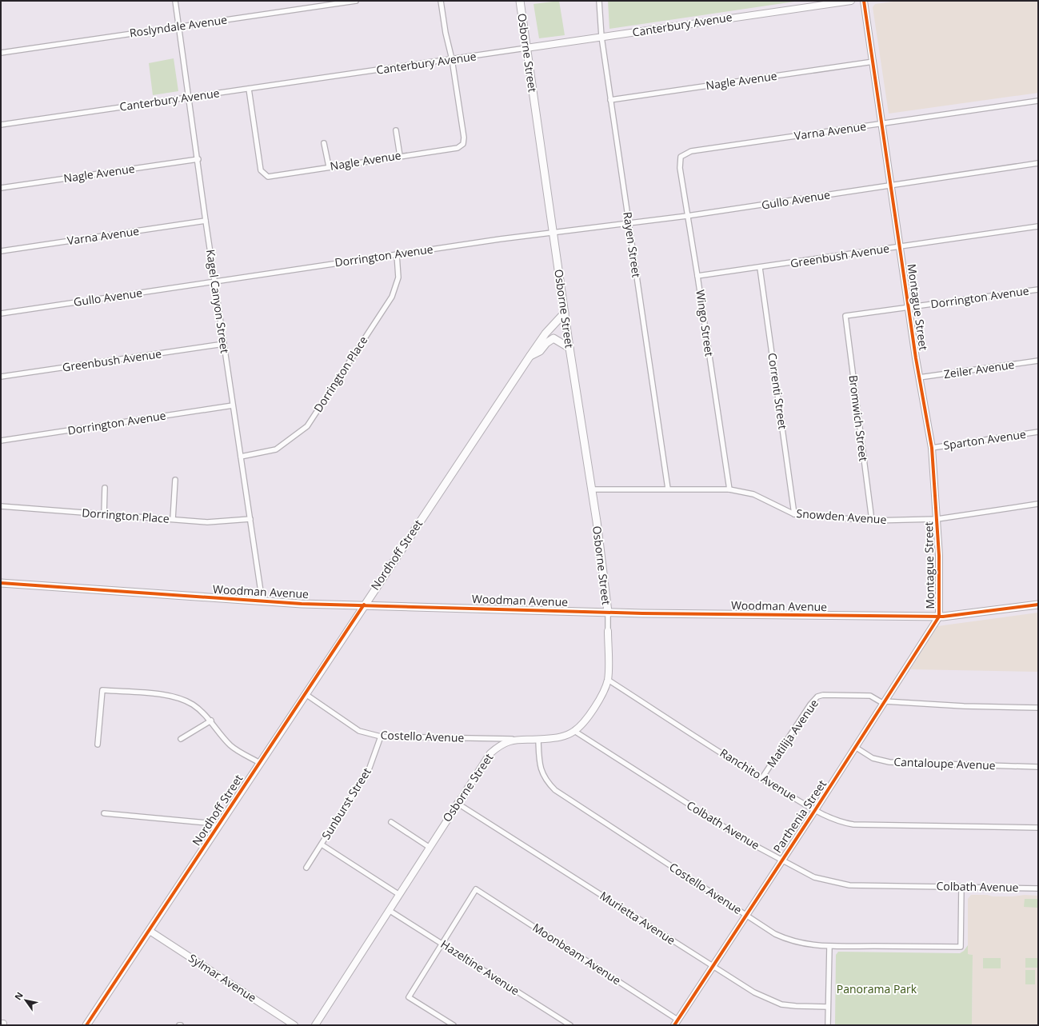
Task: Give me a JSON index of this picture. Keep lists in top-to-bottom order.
{
  "streets": {
    "main road": ["Osborne Street", "Nordhoff Street", "Woodman Avenue"],
    "street": [
      "Canterbury Avenue",
      "Roslyndale Avenue",
      "Nagle Avenue",
      "Varna Avenue",
      "Gullo Avenue",
      "Rayen Street",
      "Dorrington Avenue",
      "Greenbush Avenue",
      "Kagel Canyon Street",
      "Montague Street",
      "Wingo Street",
      "Zeiler Avenue",
      "Dorrington Place",
      "Correnti Street",
      "Bromwich Street",
      "Sparton Avenue",
      "Snowden Avenue",
      "Matilija Avenue",
      "Costello Avenue",
      "Cantaloupe Avenue",
      "Ranchito Avenue",
      "Sunburst Street",
      "Parthenia Street",
      "Colbath Avenue",
      "Murietta Avenue",
      "Moonbeam Avenue",
      "Hazeltine Avenue",
      "Sylmar Avenue"
    ]
  },
  "crossings": [
    ["Canterbury Avenue", "Osborne Street"],
    ["Canterbury Avenue", "Nagle Avenue"],
    ["Canterbury Avenue", "Rayen Street"],
    ["Canterbury Avenue", "Kagel Canyon Street"],
    ["Roslyndale Avenue", "Kagel Canyon Street"],
    ["Osborne Street", "Gullo Avenue"],
    ["Osborne Street", "Dorrington Avenue"],
    ["Osborne Street", "Snowden Avenue"],
    ["Osborne Street", "Nordhoff Street"],
    ["Osborne Street", "Woodman Avenue"],
    ["Osborne Street", "Costello Avenue"],
    ["Osborne Street", "Ranchito Avenue"],
    ["Osborne Street", "Colbath Avenue"],
    ["Osborne Street", "Murietta Avenue"],
    ["Osborne Street", "Hazeltine Avenue"],
    ["Nagle Avenue", "Rayen Street"],
    ["Nagle Avenue", "Kagel Canyon Street"],
    ["Nagle Avenue", "Montague Street"],
    ["Varna Avenue", "Kagel Canyon Street"],
    ["Varna Avenue", "Montague Street"],
    ["Varna Avenue", "Wingo Street"],
    ["Gullo Avenue", "Rayen Street"],
    ["Gullo Avenue", "Dorrington Avenue"],
    ["Gullo Avenue", "Kagel Canyon Street"],
    ["Gullo Avenue", "Montague Street"],
    ["Gullo Avenue", "Wingo Street"],
    ["Rayen Street", "Snowden Avenue"],
    ["Dorrington Avenue", "Kagel Canyon Street"],
    ["Dorrington Avenue", "Montague Street"],
    ["Dorrington Avenue", "Dorrington Place"],
    ["Dorrington Avenue", "Bromwich Street"],
    ["Greenbush Avenue", "Kagel Canyon Street"],
    ["Greenbush Avenue", "Montague Street"],
    ["Greenbush Avenue", "Wingo Street"],
    ["Greenbush Avenue", "Correnti Street"],
    ["Kagel Canyon Street", "Dorrington Place"],
    ["Kagel Canyon Street", "Woodman Avenue"],
    ["Montague Street", "Zeiler Avenue"],
    ["Montague Street", "Sparton Avenue"],
    ["Montague Street", "Snowden Avenue"],
    ["Montague Street", "Woodman Avenue"],
    ["Montague Street", "Parthenia Street"],
    ["Wingo Street", "Snowden Avenue"],
    ["Correnti Street", "Snowden Avenue"],
    ["Bromwich Street", "Snowden Avenue"],
    ["Nordhoff Street", "Woodman Avenue"],
    ["Nordhoff Street", "Costello Avenue"],
    ["Nordhoff Street", "Sylmar Avenue"],
    ["Woodman Avenue", "Parthenia Street"],
    ["Matilija Avenue", "Ranchito Avenue"],
    ["Matilija Avenue", "Parthenia Street"],
    ["Costello Avenue", "Sunburst Street"],
    ["Costello Avenue", "Parthenia Street"],
    ["Costello Avenue", "Colbath Avenue"],
    ["Cantaloupe Avenue", "Parthenia Street"],
    ["Ranchito Avenue", "Parthenia Street"],
    ["Parthenia Street", "Colbath Avenue"],
    ["Parthenia Street", "Murietta Avenue"],
    ["Parthenia Street", "Moonbeam Avenue"],
    ["Moonbeam Avenue", "Hazeltine Avenue"]
  ],
  "parks": ["Panorama Park"],
  "north": "top left"
}
